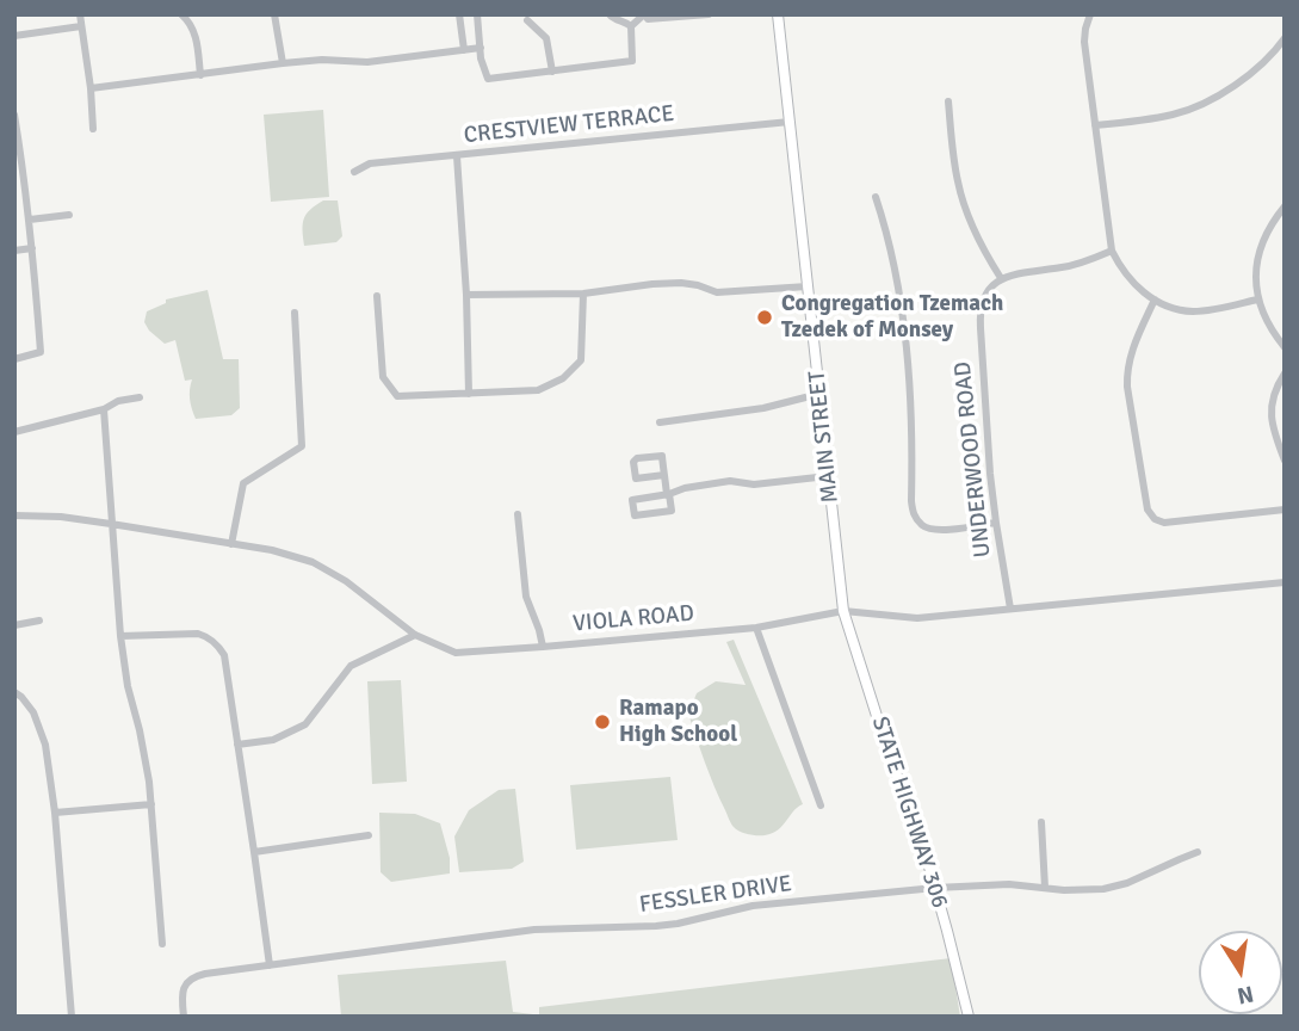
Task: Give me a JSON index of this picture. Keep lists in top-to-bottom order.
{
  "streets": {
    "main road": ["MAIN STREET", "STATE HIGHWAY 306"],
    "street": [
      "CRESTVIEW TERRACE",
      "UNDERWOOD ROAD",
      "VIOLA ROAD",
      "FESSLER DRIVE"
    ]
  },
  "crossings": [
    ["CRESTVIEW TERRACE", "MAIN STREET"],
    ["MAIN STREET", "VIOLA ROAD"],
    ["MAIN STREET", "STATE HIGHWAY 306"],
    ["UNDERWOOD ROAD", "VIOLA ROAD"],
    ["VIOLA ROAD", "STATE HIGHWAY 306"],
    ["STATE HIGHWAY 306", "FESSLER DRIVE"]
  ],
  "places": ["Congregation Tzemach Tzedek of Monsey", "Ramapo High School"],
  "north": "bottom"
}
